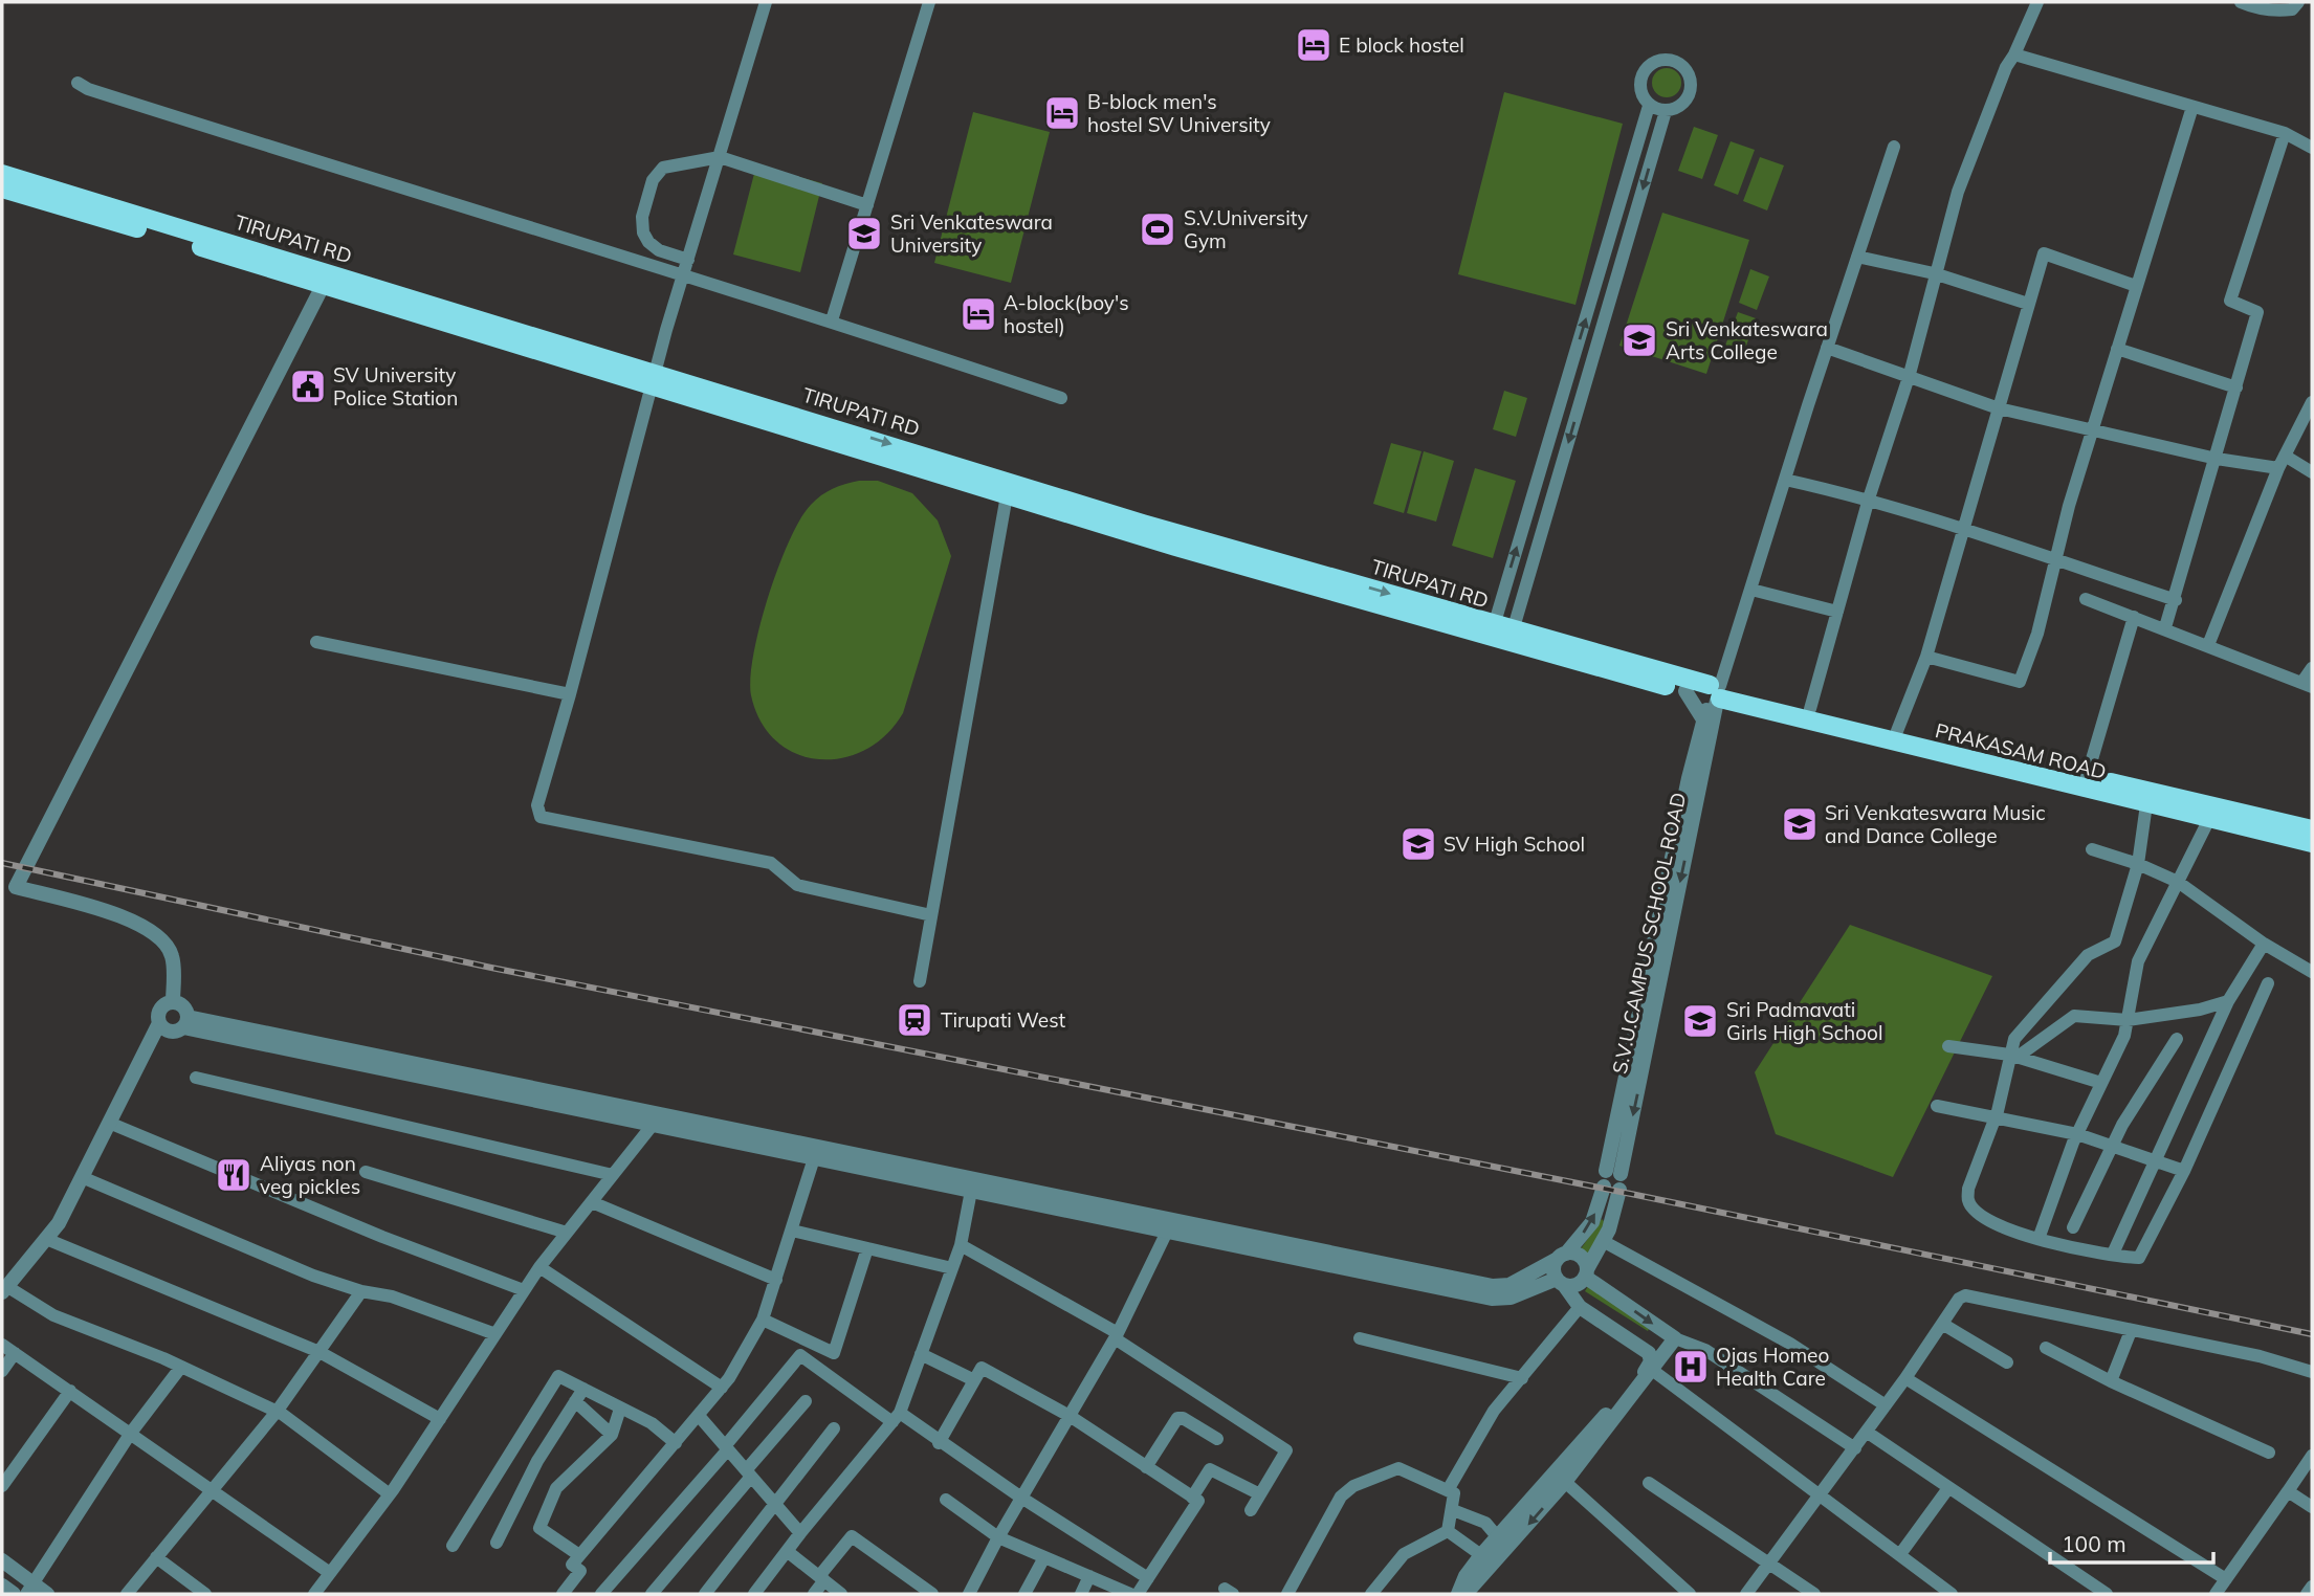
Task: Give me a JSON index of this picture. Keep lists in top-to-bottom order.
{
  "streets": {
    "main road": ["TIRUPATI RD", "PRAKASAM ROAD"],
    "street": ["S.V.U.CAMPUS SCHOOL ROAD"]
  },
  "crossings": [
    ["TIRUPATI RD", "PRAKASAM ROAD"],
    ["TIRUPATI RD", "S.V.U.CAMPUS SCHOOL ROAD"],
    ["PRAKASAM ROAD", "S.V.U.CAMPUS SCHOOL ROAD"]
  ],
  "places": {
    "hotel": ["E block hostel", "B-block men's hostel SV University", "A-block(boy's hostel)"],
    "sports": ["S.V.University Gym"],
    "school or university": [
      "Sri Venkateswara University",
      "Sri Venkateswara Arts College",
      "Sri Venkateswara Music and Dance College",
      "SV High School",
      "Sri Padmavati Girls High School"
    ],
    "public building": ["SV University Police Station"],
    "station": ["Tirupati West"],
    "restaurant": ["Aliyas non veg pickles"],
    "hospital": ["Ojas Homeo Health Care"]
  },
  "scale_bar": "100 m"
}
